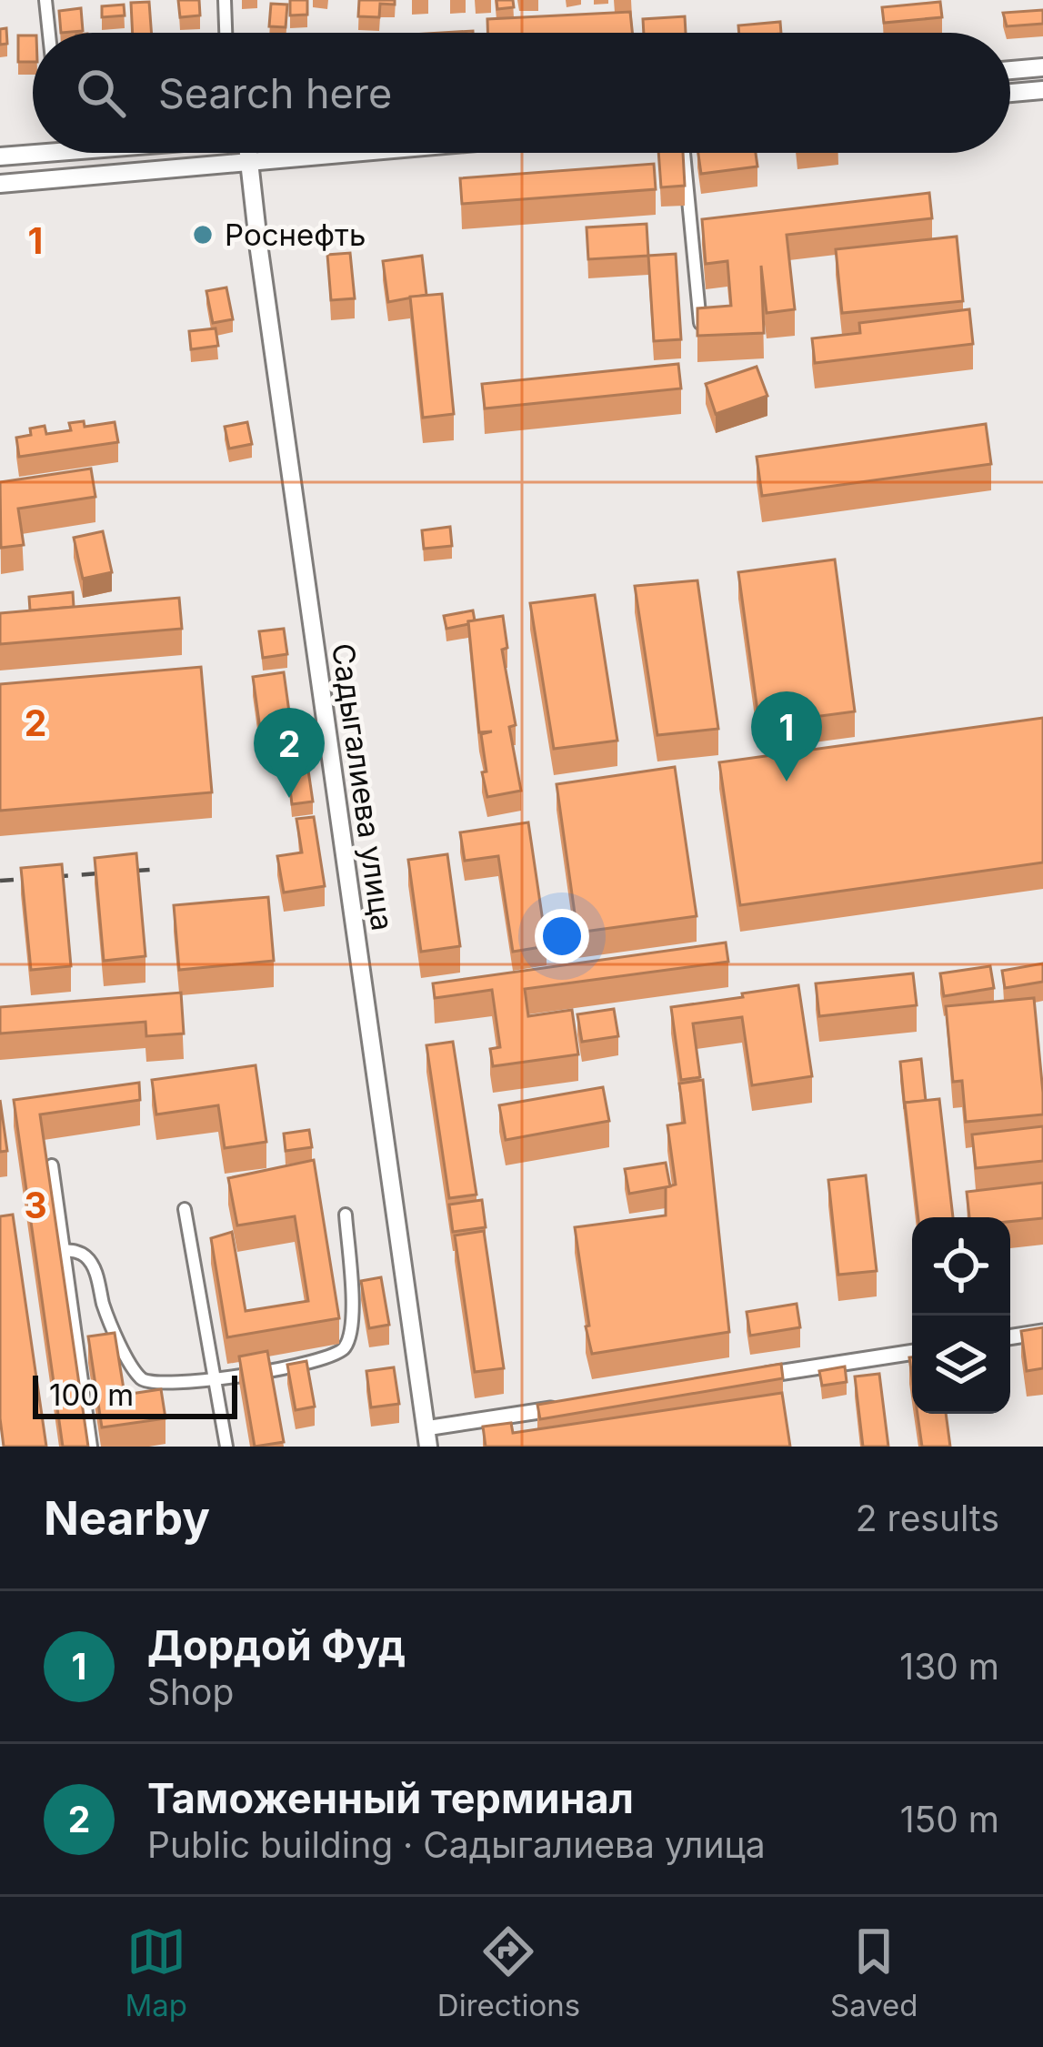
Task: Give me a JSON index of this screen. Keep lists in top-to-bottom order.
{
  "streets": {
    "main road": ["Садыгалиева улица"]
  },
  "places": ["Роснефть"],
  "scale_bar": "100 m",
  "page": {
    "search": "Search here",
    "pins": ["1", "2"],
    "scale": "100 m",
    "heading": ["Nearby", "2 results"],
    "list": [
      {
        "mark": "1",
        "name": "Дордой Фуд",
        "note": "Shop",
        "value": "130 m"
      },
      {
        "mark": "2",
        "name": "Таможенный терминал",
        "note": "Public building · Садыгалиева улица",
        "value": "150 m"
      }
    ],
    "nav": ["Map", "Directions", "Saved"]
  },
  "grid": {
    "rows": ["1", "2", "3"]
  }
}
